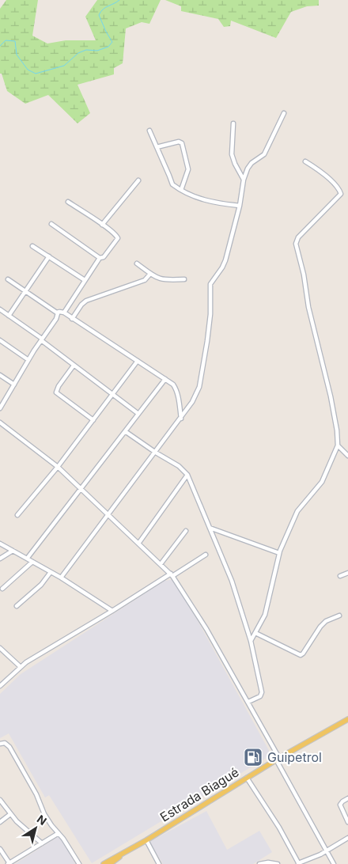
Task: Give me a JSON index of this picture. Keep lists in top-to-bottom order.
{
  "streets": {
    "main road": ["Estrada Biagué"]
  },
  "places": {
    "fuel station": ["Guipetrol"]
  },
  "north": "top right"
}
